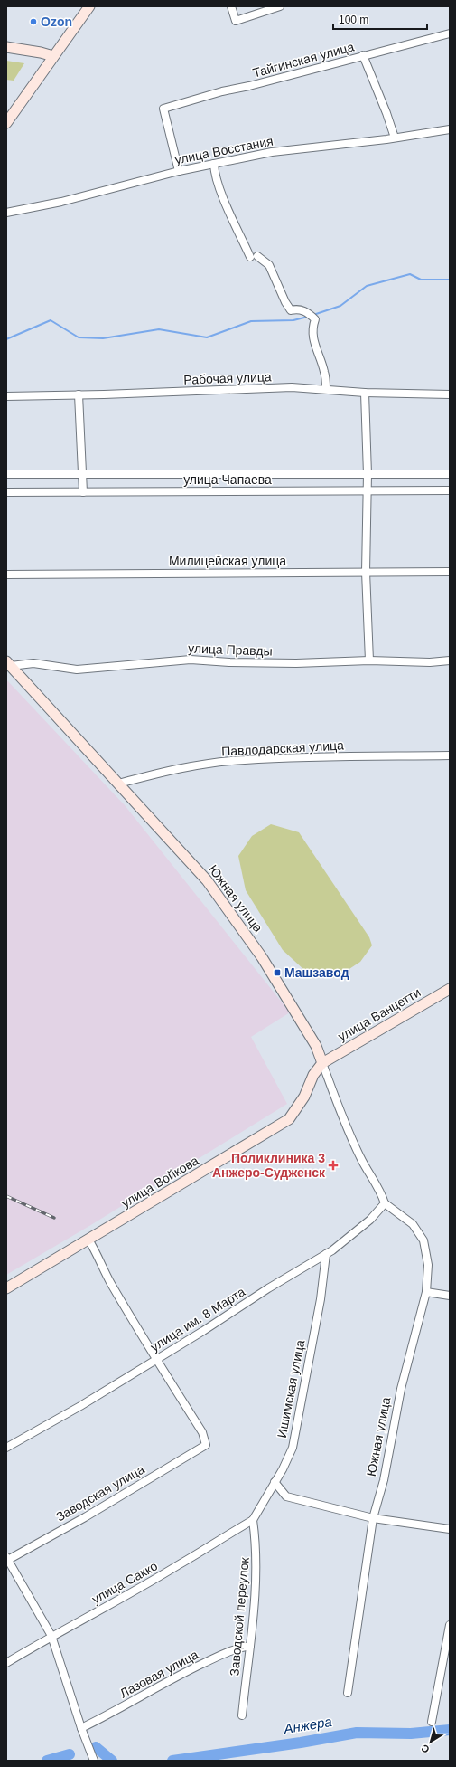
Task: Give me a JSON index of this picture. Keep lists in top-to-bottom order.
{
  "streets": {
    "street": [
      "Тайгинская улица",
      "улица Восстания",
      "Рабочая улица",
      "улица Чапаева",
      "Милицейская улица",
      "улица Правды",
      "Павлодарская улица",
      "Южная улица",
      "улица Ванцетти",
      "улица Войкова",
      "улица им. 8 Марта",
      "Ишимская улица",
      "Заводская улица",
      "улица Сакко",
      "Заводской переулок",
      "Лазовая улица"
    ]
  },
  "crossings": [
    ["Тайгинская улица", "улица Восстания"],
    ["улица Правды", "Южная улица"],
    ["Павлодарская улица", "Южная улица"],
    ["Южная улица", "улица Ванцетти"],
    ["Южная улица", "улица Войкова"],
    ["Южная улица", "улица им. 8 Марта"],
    ["улица Ванцетти", "улица Войкова"],
    ["улица им. 8 Марта", "Ишимская улица"],
    ["улица им. 8 Марта", "Заводская улица"],
    ["Ишимская улица", "улица Сакко"],
    ["Ишимская улица", "Заводской переулок"],
    ["улица Сакко", "Заводской переулок"],
    ["Заводской переулок", "Лазовая улица"]
  ],
  "water": ["Анжера"],
  "places": {
    "other": ["Ozon"],
    "transit": ["Машзавод"],
    "health": ["Поликлиника 3 Анжеро-Судженск"]
  },
  "scale_bar": "100 m",
  "north": "bottom left"
}
